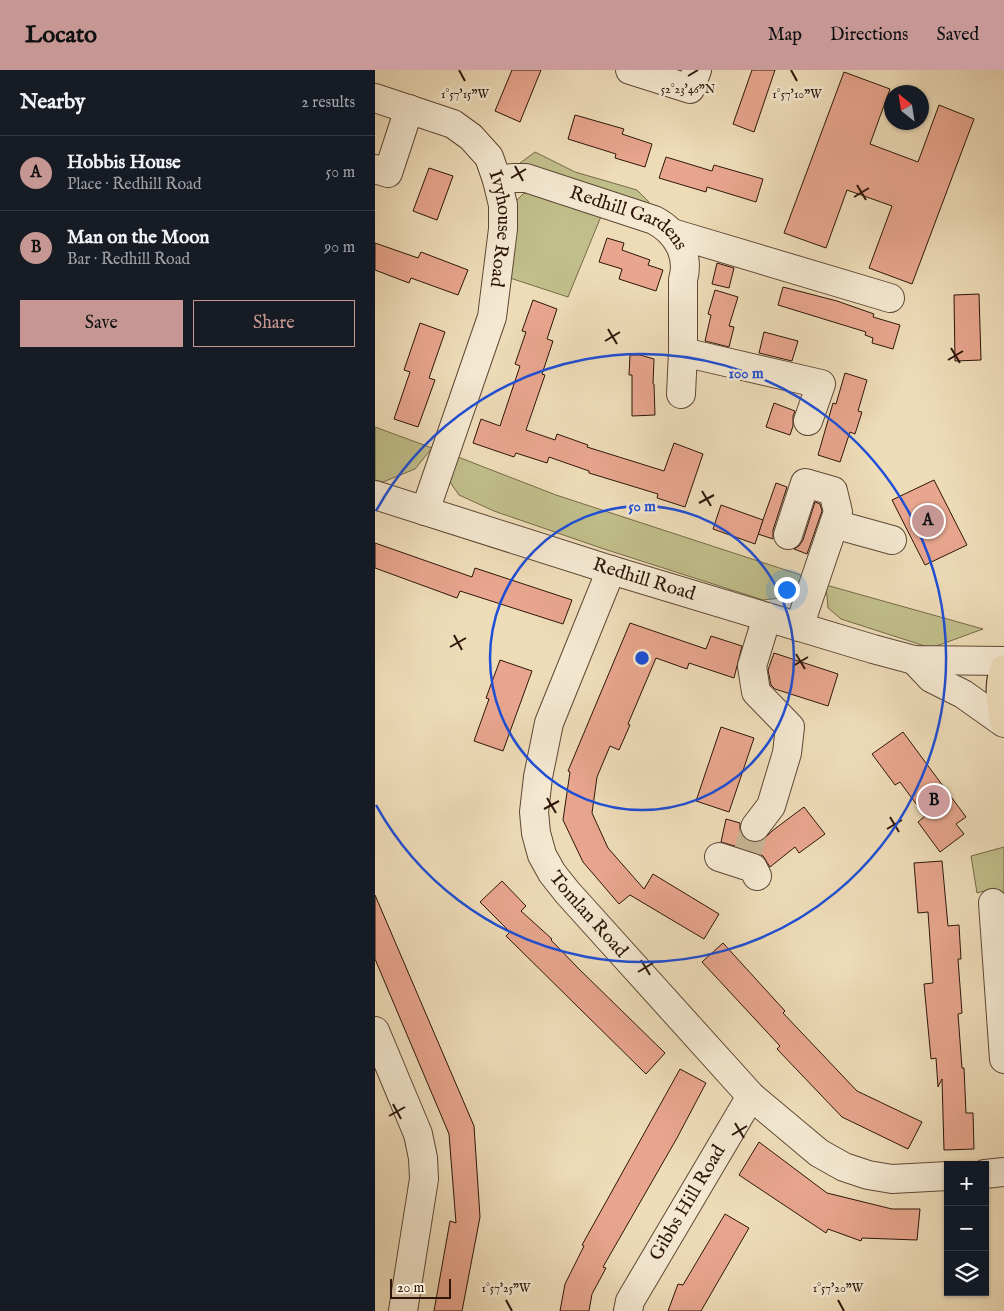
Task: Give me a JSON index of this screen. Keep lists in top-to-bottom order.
{
  "streets": {
    "street": [
      "Redhill Gardens",
      "Ivyhouse Road",
      "Redhill Road",
      "Tomlan Road",
      "Gibbs Hill Road"
    ]
  },
  "crossings": [
    ["Redhill Gardens", "Ivyhouse Road"],
    ["Ivyhouse Road", "Redhill Road"],
    ["Redhill Road", "Tomlan Road"],
    ["Tomlan Road", "Gibbs Hill Road"]
  ],
  "scale_bar": "20 m",
  "north": "top left",
  "page": {
    "header": "Locato",
    "nav": ["Map", "Directions", "Saved"],
    "heading": ["Nearby", "2 results"],
    "list": [
      {
        "mark": "A",
        "name": "Hobbis House",
        "note": "Place · Redhill Road",
        "value": "50 m"
      },
      {
        "mark": "B",
        "name": "Man on the Moon",
        "note": "Bar · Redhill Road",
        "value": "90 m"
      }
    ],
    "buttons": ["Save", "Share"],
    "pins": ["A", "B"],
    "map_buttons": ["+", "−"],
    "scale": "20 m"
  },
  "coordinates": [
    "52°23'46\"N",
    "1°57'15\"W",
    "1°57'10\"W",
    "1°57'25\"W",
    "1°57'20\"W"
  ],
  "rings": ["100 m", "50 m"]
}
